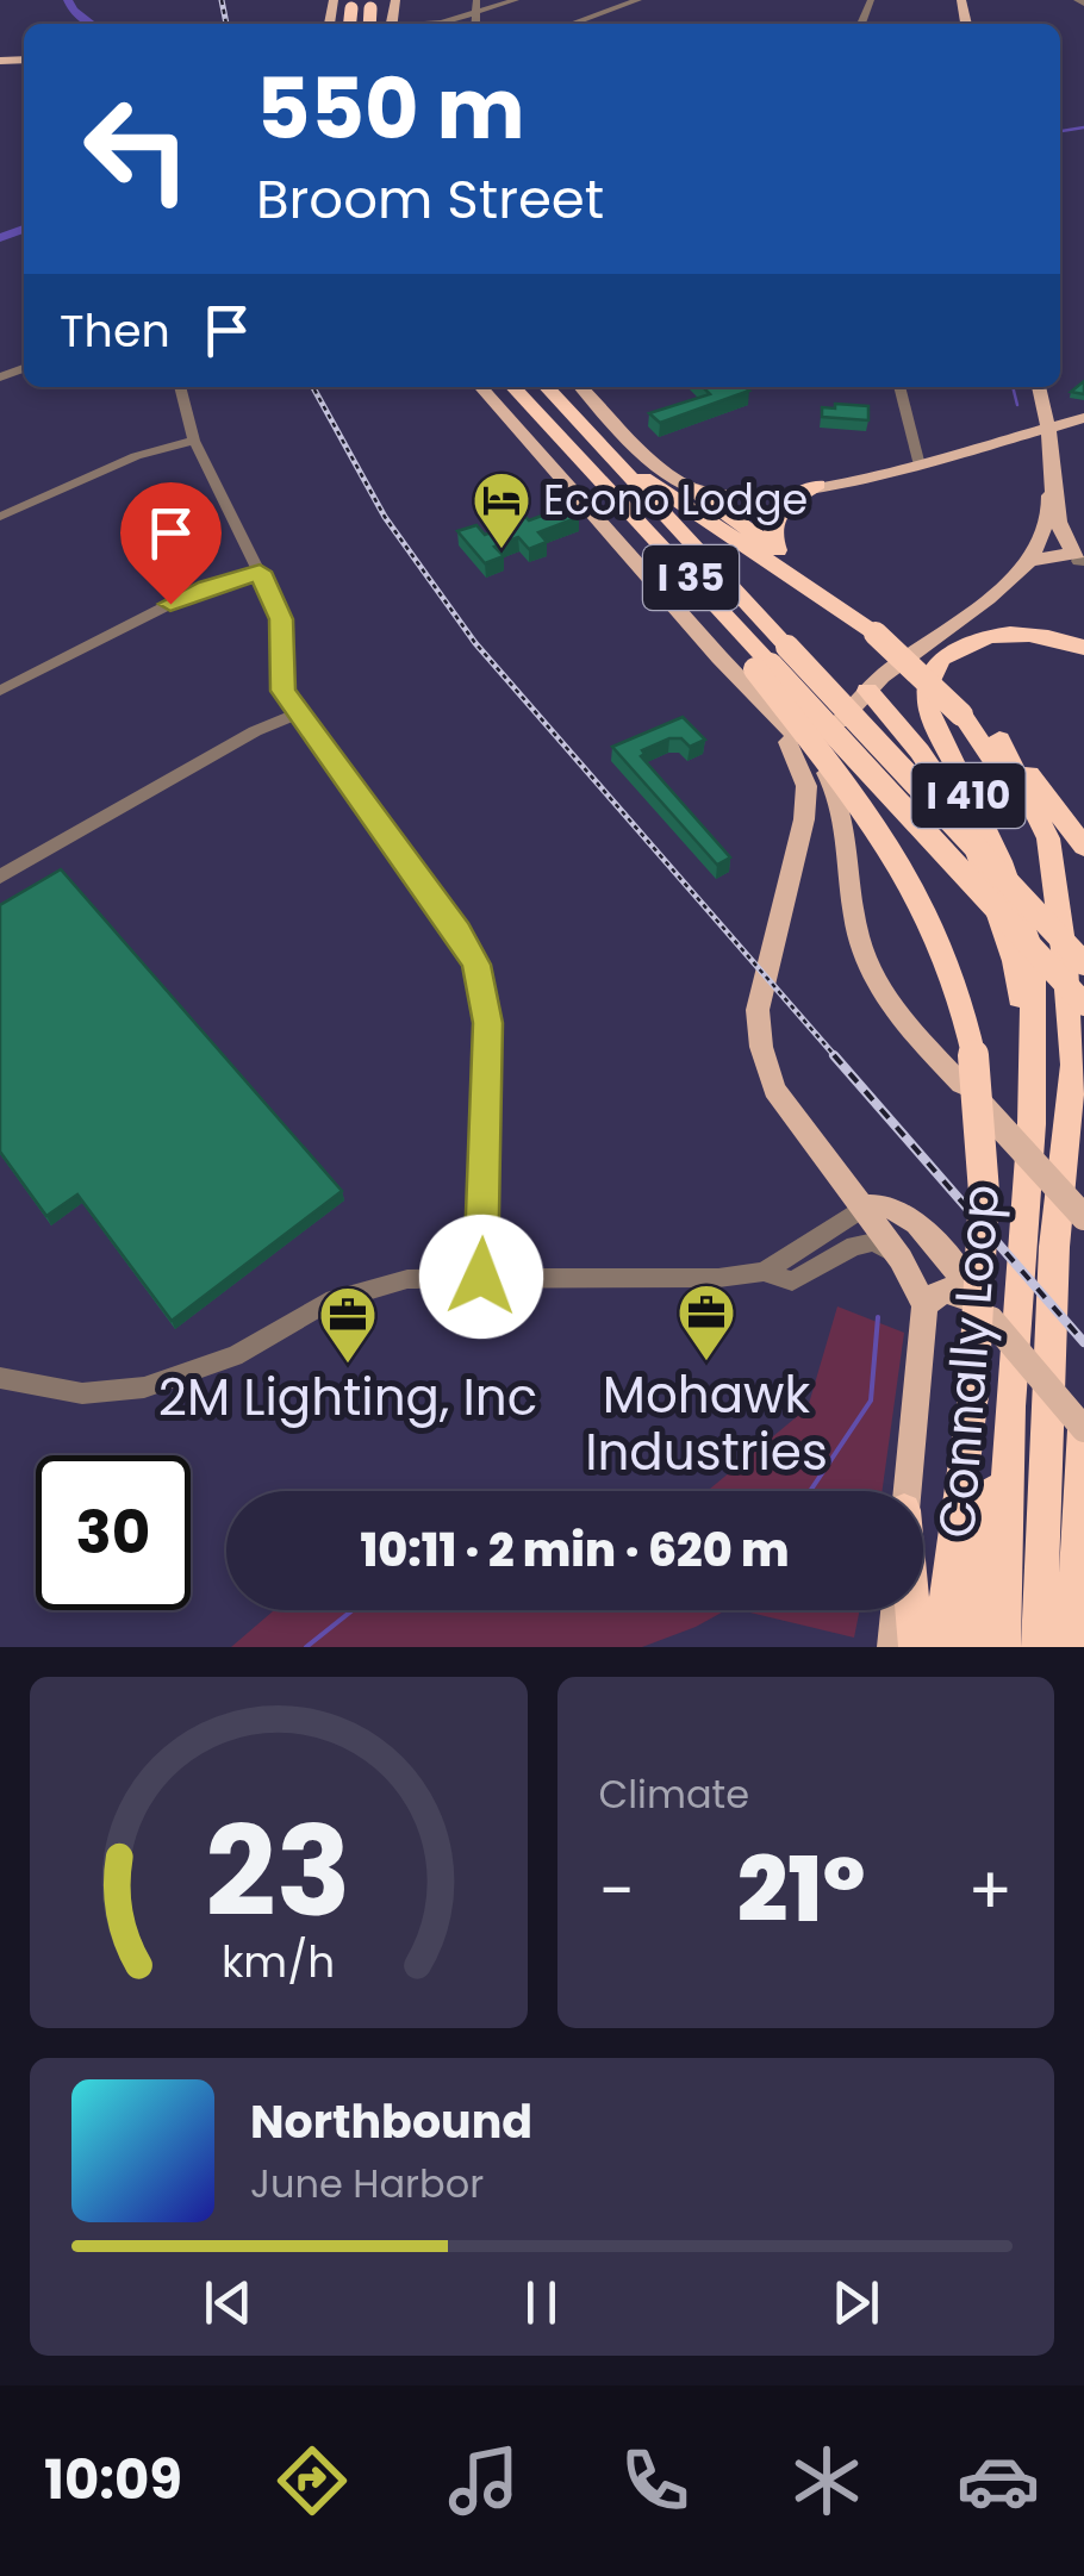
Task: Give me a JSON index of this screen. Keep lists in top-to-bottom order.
{
  "streets": {
    "highway": ["I 35", "I 410", "Connally Loop"]
  },
  "crossings": [
    ["I 410", "Connally Loop"]
  ],
  "places": {
    "hotel": ["Econo Lodge"],
    "office": ["Mohawk Industries", "2M Lighting, Inc"]
  },
  "page": {
    "turn": ["550 m", "Broom Street"],
    "then": "Then",
    "limit": "30",
    "trip": "10:11 · 2 min · 620 m",
    "tile": "Climate",
    "heat": ["−", "21°", "+"],
    "song": ["Northbound", "June Harbor"],
    "tabs": "10:09",
    "gauge": ["23", "km/h"]
  }
}
